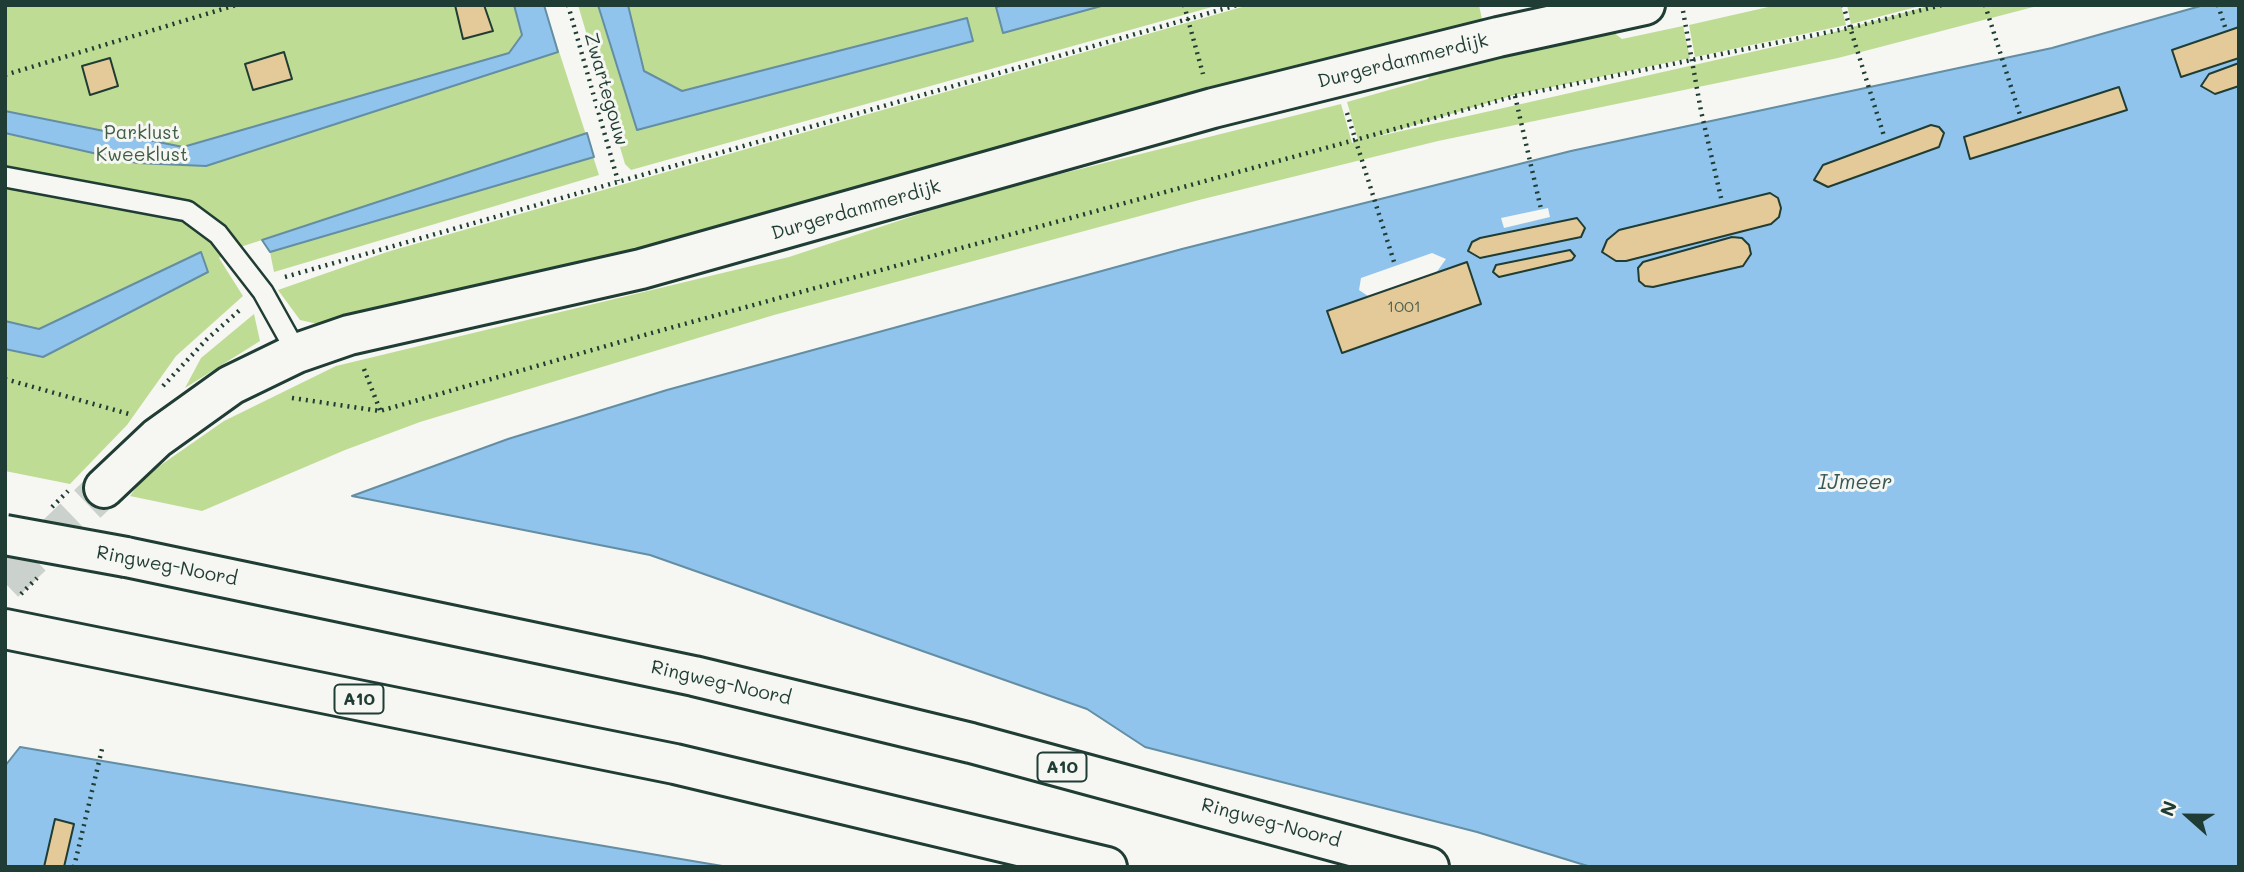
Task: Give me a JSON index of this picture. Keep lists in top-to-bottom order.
{
  "streets": {
    "main road": ["Durgerdammerdijk", "Ringweg-Noord", "A10"],
    "path": ["Zwartegouw"]
  },
  "water": ["IJmeer"],
  "parks": ["Parklust Kweeklust"],
  "house_numbers": ["1001"],
  "north": "left"
}
